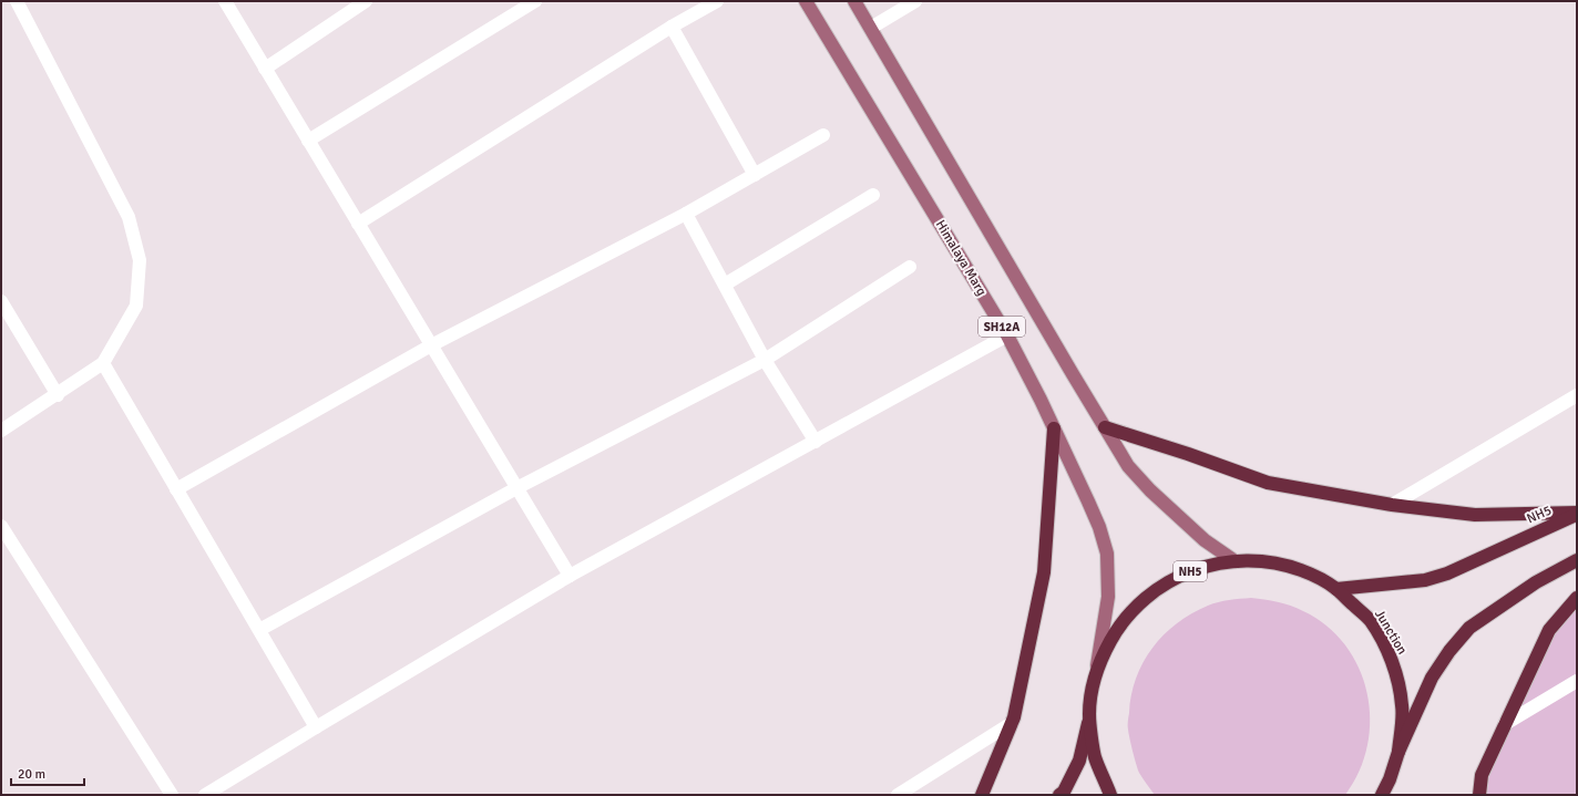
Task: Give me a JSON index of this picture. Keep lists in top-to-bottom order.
{
  "streets": {
    "highway": ["NH5", "Junction"],
    "main road": ["Himalaya Marg", "SH12A"]
  },
  "crossings": [
    ["Himalaya Marg", "Junction"],
    ["SH12A", "Junction"],
    ["NH5", "Junction"]
  ],
  "scale_bar": "20 m"
}
